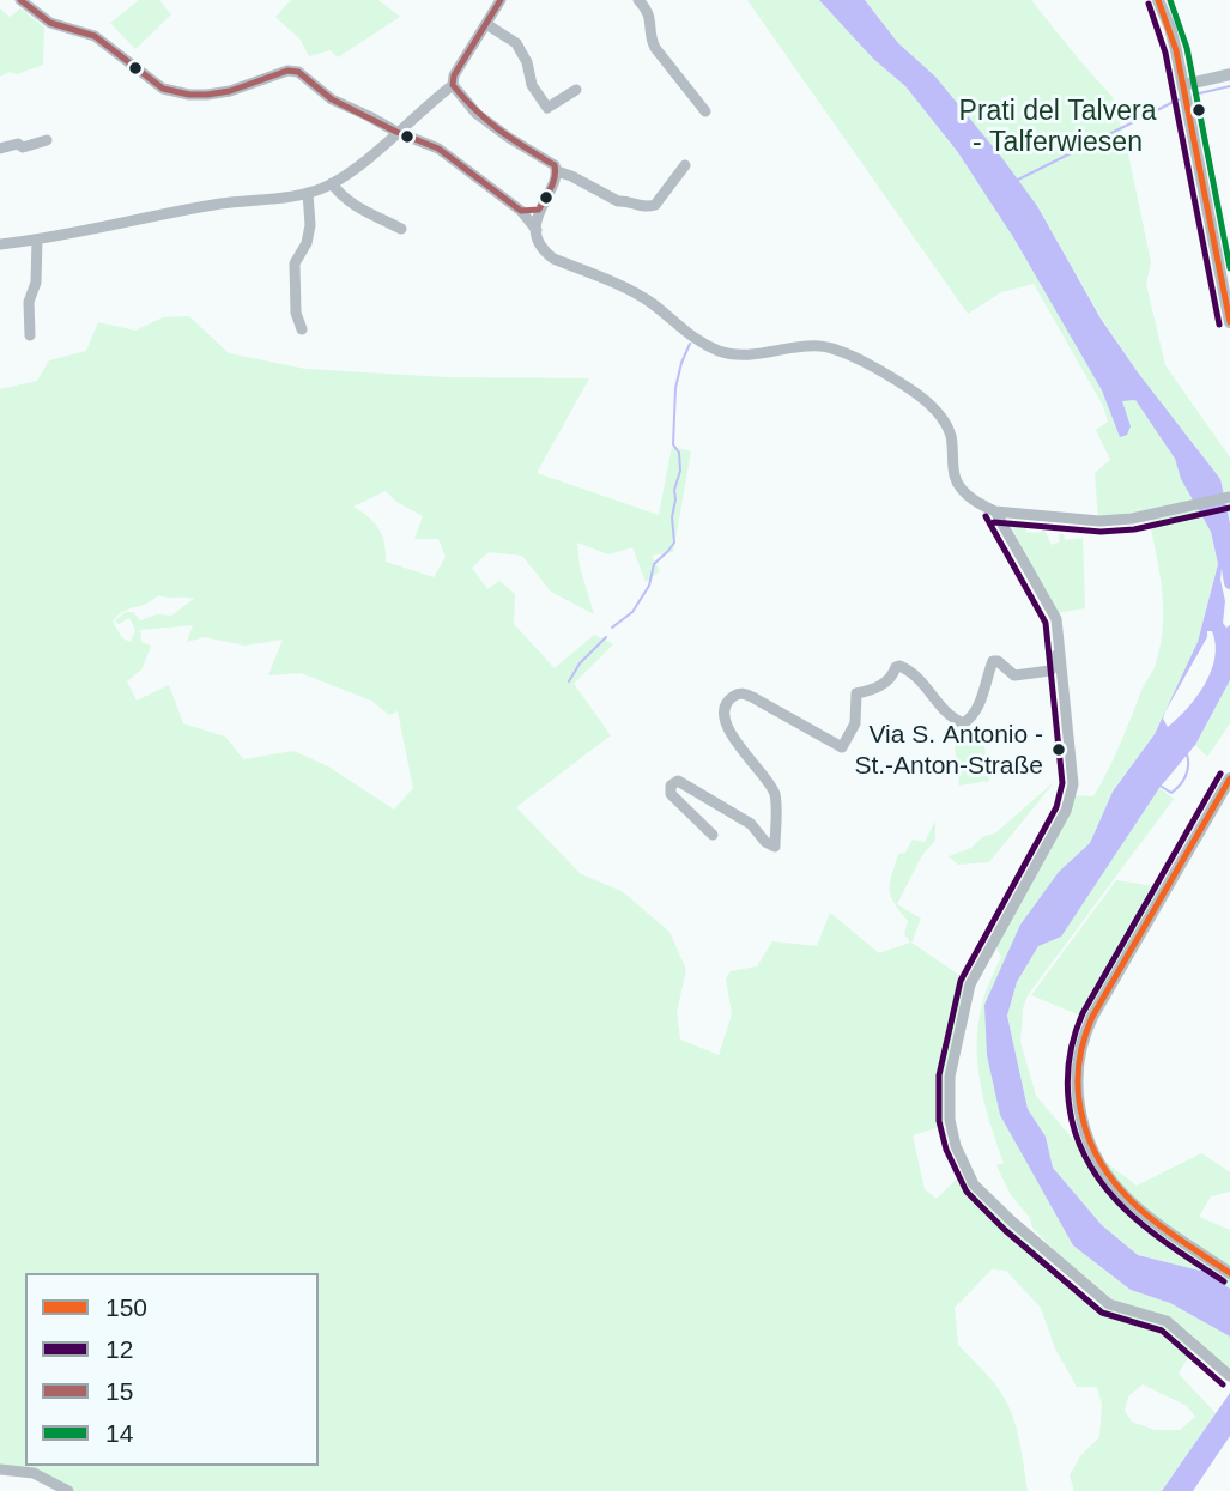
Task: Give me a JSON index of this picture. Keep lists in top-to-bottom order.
{
  "parks": ["Prati del Talvera - Talferwiesen"],
  "places": ["Via S. Antonio - St.-Anton-Straße"],
  "lines": [
    "transit line 150",
    "transit line 15",
    "transit line 14",
    "transit line 12"
  ],
  "legend": [
    "150",
    "12",
    "15",
    "14"
  ]
}
